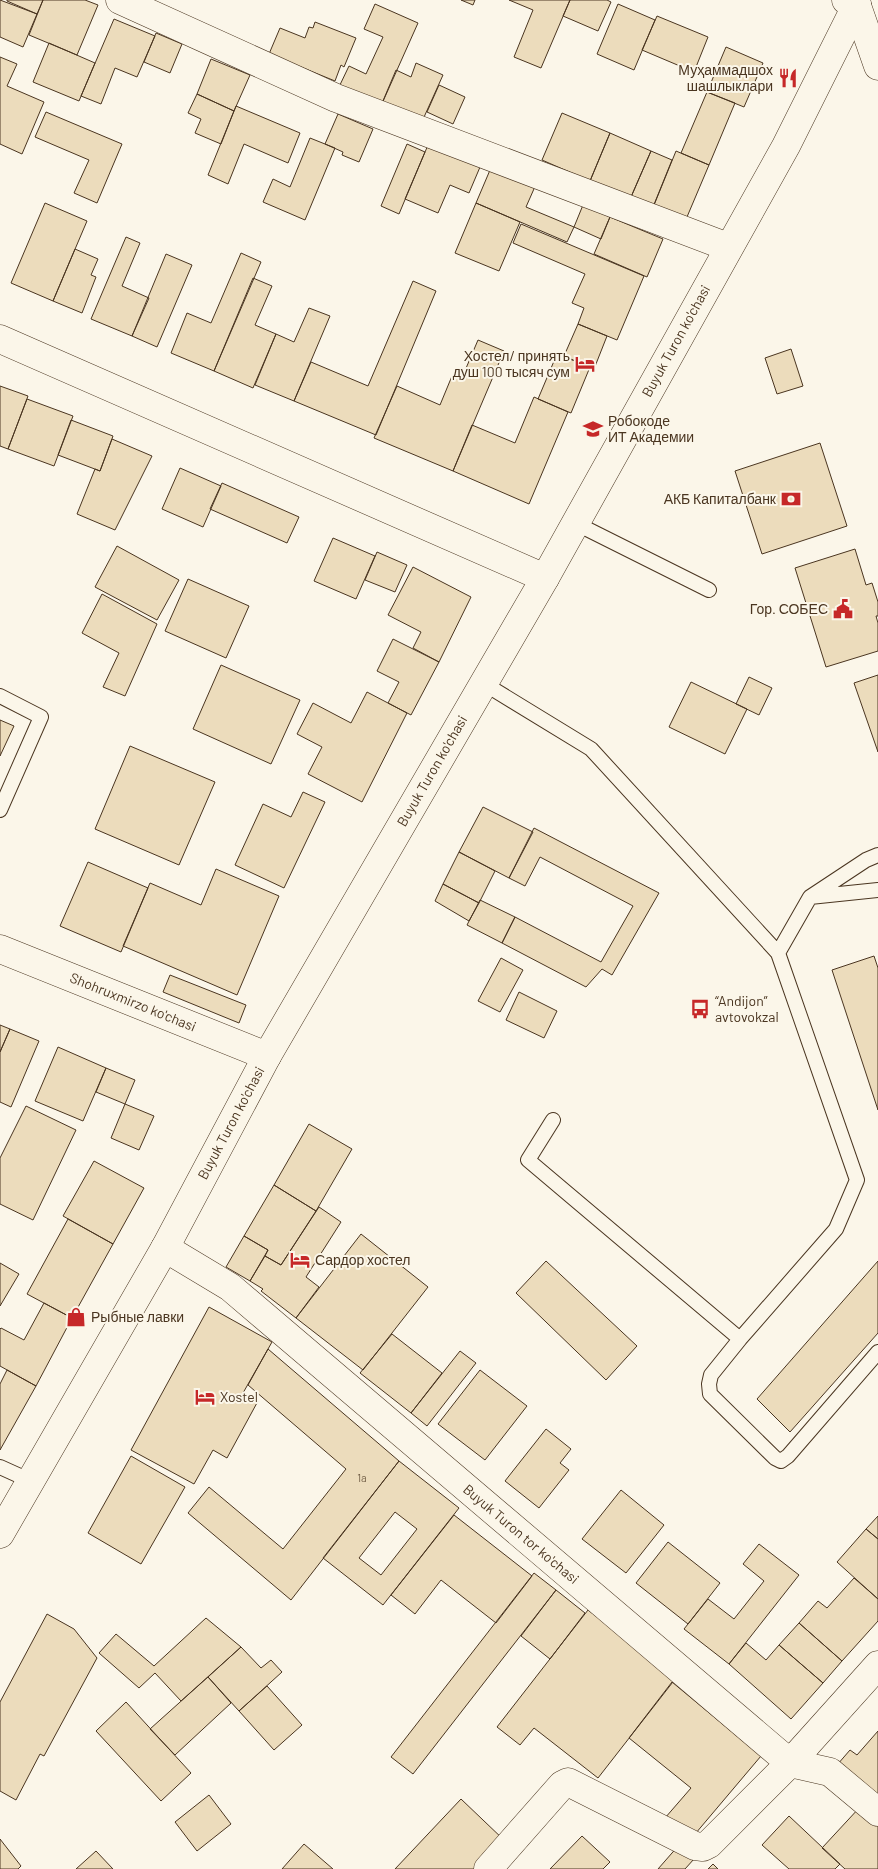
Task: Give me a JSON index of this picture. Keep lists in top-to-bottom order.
{
  "streets": {
    "street": ["Buyuk Turon ko'chasi", "Shohruxmirzo ko'chasi", "Buyuk Turon tor ko'chasi"]
  },
  "crossings": [
    ["Buyuk Turon ko'chasi", "Shohruxmirzo ko'chasi"],
    ["Buyuk Turon ko'chasi", "Buyuk Turon tor ko'chasi"]
  ],
  "places": {
    "restaurant": ["Муҳаммадшох шашлыклари"],
    "hotel": ["Хостел/ принять душ 100 тысяч сум", "Сардор хостел", "Xostel"],
    "school or university": ["Робокоде ИТ Академии"],
    "bank": ["АКБ Капиталбанк"],
    "public building": ["Гор. СОБЕС"],
    "bus stop": ["“Andijon” avtovokzal"],
    "shop": ["Рыбные лавки"]
  },
  "house_numbers": ["1a"]
}
